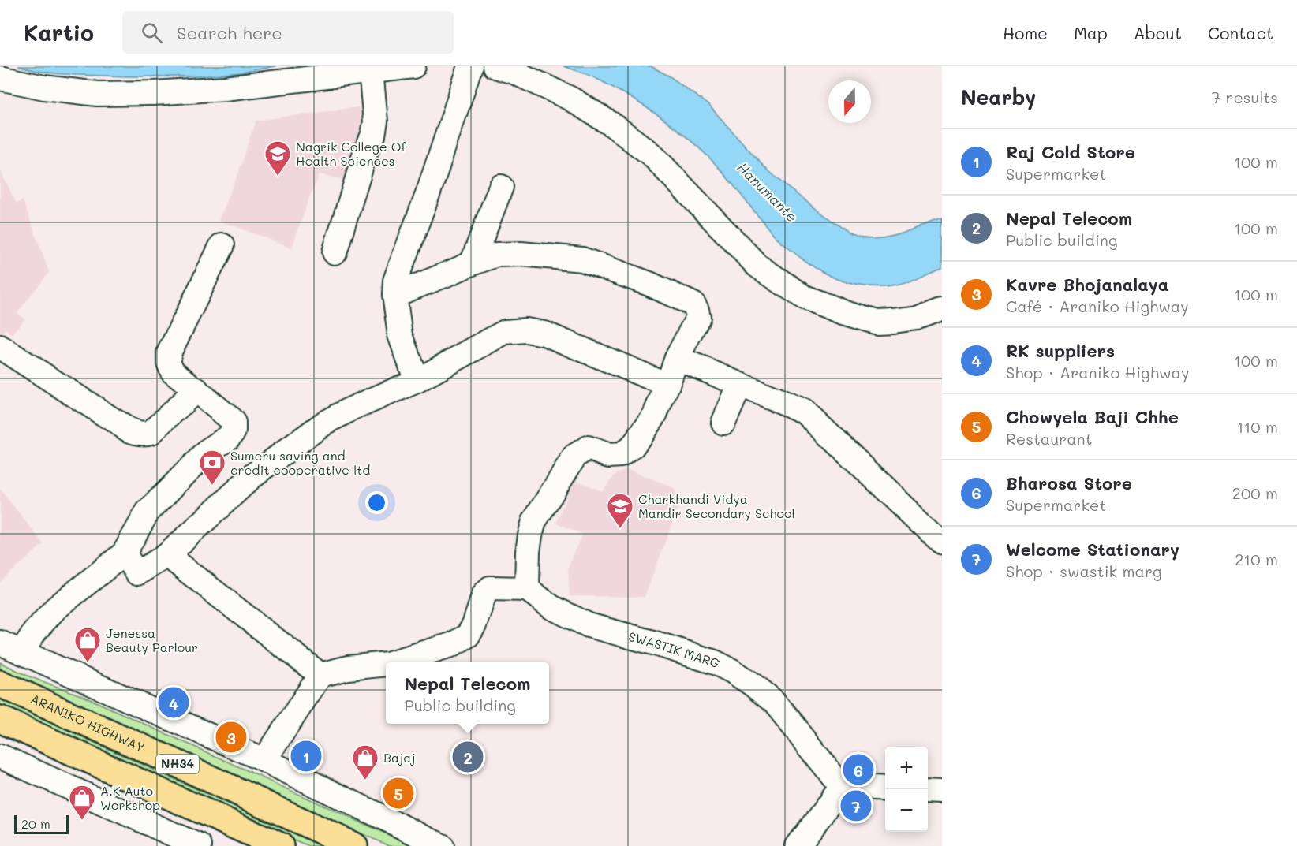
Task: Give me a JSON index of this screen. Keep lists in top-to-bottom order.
{
  "streets": {
    "highway": ["ARANIKO HIGHWAY", "NH34"],
    "street": ["SWASTIK MARG"]
  },
  "water": ["Hanumante"],
  "places": {
    "school or university": ["Nagrik College Of Health Sciences", "Charkhandi Vidya Mandir Secondary School"],
    "bank": ["Sumeru saving and credit cooperative ltd"],
    "shop": ["Jenessa Beauty Parlour", "Bajaj", "A.K Auto Workshop"]
  },
  "scale_bar": "20 m",
  "north": "bottom",
  "page": {
    "header": "Kartio",
    "search": "Search here",
    "nav": [
      "Home",
      "Map",
      "About",
      "Contact"
    ],
    "heading": ["Nearby", "7 results"],
    "list": [
      {
        "mark": "1",
        "name": "Raj Cold Store",
        "note": "Supermarket",
        "value": "100 m"
      },
      {
        "mark": "2",
        "name": "Nepal Telecom",
        "note": "Public building",
        "value": "100 m"
      },
      {
        "mark": "3",
        "name": "Kavre Bhojanalaya",
        "note": "Café · Araniko Highway",
        "value": "100 m"
      },
      {
        "mark": "4",
        "name": "RK suppliers",
        "note": "Shop · Araniko Highway",
        "value": "100 m"
      },
      {
        "mark": "5",
        "name": "Chowyela Baji Chhe",
        "note": "Restaurant",
        "value": "110 m"
      },
      {
        "mark": "6",
        "name": "Bharosa Store",
        "note": "Supermarket",
        "value": "200 m"
      },
      {
        "mark": "7",
        "name": "Welcome Stationary",
        "note": "Shop · swastik marg",
        "value": "210 m"
      }
    ],
    "popup": ["Nepal Telecom", "Public building"],
    "pins": [
      "4",
      "3",
      "1",
      "2",
      "6",
      "5",
      "7"
    ],
    "map_buttons": ["+", "−"],
    "scale": "20 m"
  }
}
